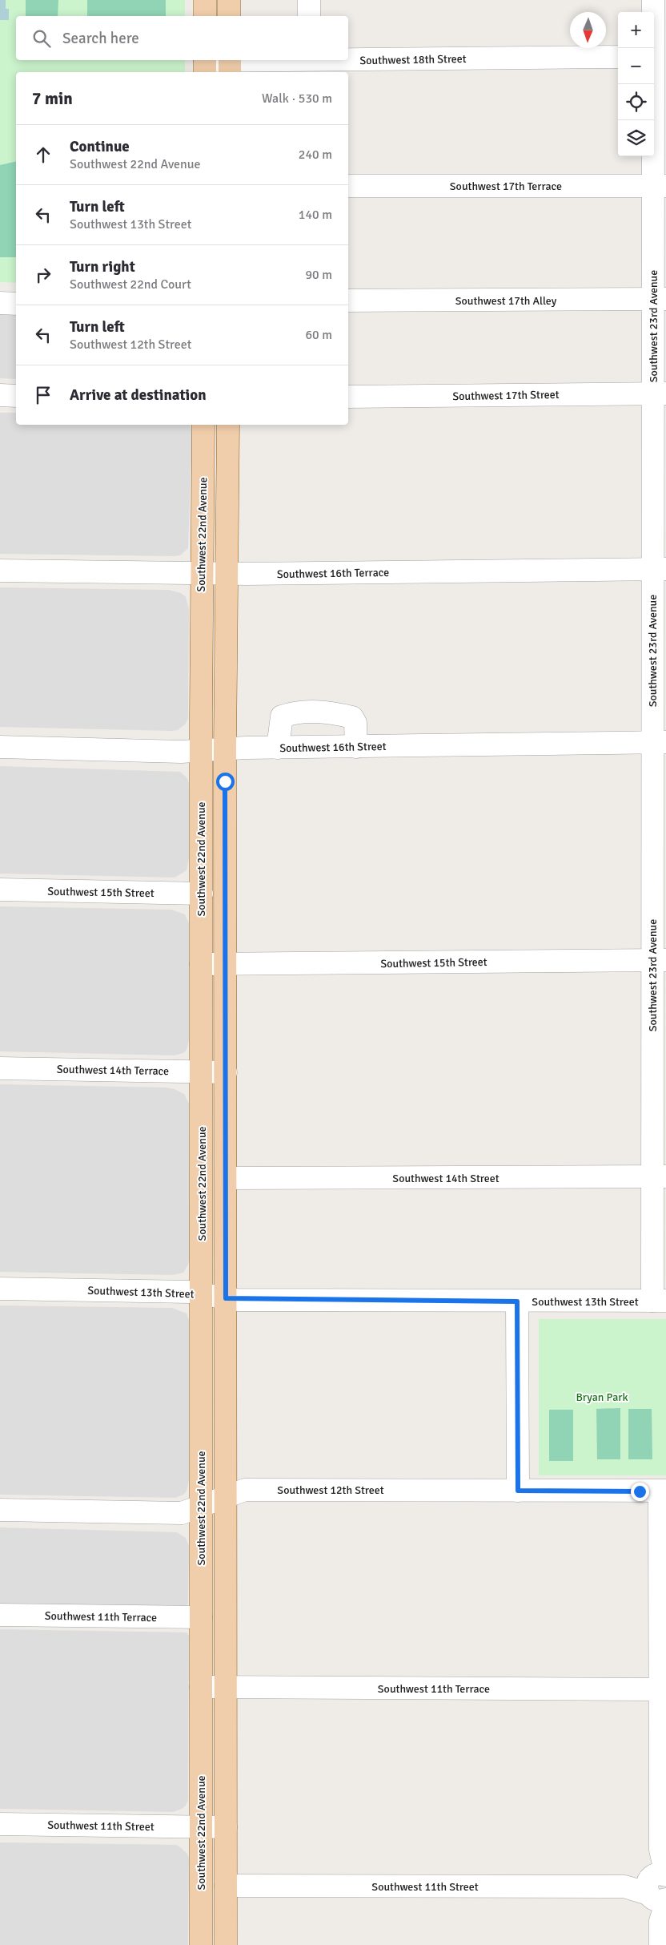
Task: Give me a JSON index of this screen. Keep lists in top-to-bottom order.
{
  "streets": {
    "main road": ["Southwest 22nd Avenue"],
    "street": [
      "Southwest 18th Street",
      "Southwest 17th Terrace",
      "Southwest 17th Alley",
      "Southwest 23rd Avenue",
      "Southwest 17th Street",
      "Southwest 16th Terrace",
      "Southwest 16th Street",
      "Southwest 15th Street",
      "Southwest 14th Terrace",
      "Southwest 14th Street",
      "Southwest 13th Street",
      "Southwest 12th Street",
      "Southwest 11th Terrace",
      "Southwest 11th Street"
    ]
  },
  "crossings": [
    ["Southwest 17th Terrace", "Southwest 23rd Avenue"],
    ["Southwest 17th Alley", "Southwest 23rd Avenue"],
    ["Southwest 23rd Avenue", "Southwest 17th Street"],
    ["Southwest 23rd Avenue", "Southwest 16th Terrace"],
    ["Southwest 23rd Avenue", "Southwest 16th Street"],
    ["Southwest 23rd Avenue", "Southwest 15th Street"],
    ["Southwest 23rd Avenue", "Southwest 14th Street"],
    ["Southwest 23rd Avenue", "Southwest 13th Street"],
    ["Southwest 22nd Avenue", "Southwest 16th Terrace"],
    ["Southwest 22nd Avenue", "Southwest 16th Street"],
    ["Southwest 22nd Avenue", "Southwest 15th Street"],
    ["Southwest 22nd Avenue", "Southwest 14th Terrace"],
    ["Southwest 22nd Avenue", "Southwest 13th Street"],
    ["Southwest 22nd Avenue", "Southwest 12th Street"],
    ["Southwest 22nd Avenue", "Southwest 11th Terrace"],
    ["Southwest 22nd Avenue", "Southwest 11th Street"]
  ],
  "parks": ["Bryan Park"],
  "north": "bottom",
  "page": {
    "map_buttons": ["+", "−"],
    "search": "Search here",
    "heading": ["7 min", "Walk · 530 m"],
    "list": [
      ["Continue", "Southwest 22nd Avenue", "240 m"],
      ["Turn left", "Southwest 13th Street", "140 m"],
      ["Turn right", "Southwest 22nd Court", "90 m"],
      ["Turn left", "Southwest 12th Street", "60 m"],
      "Arrive at destination"
    ]
  }
}
